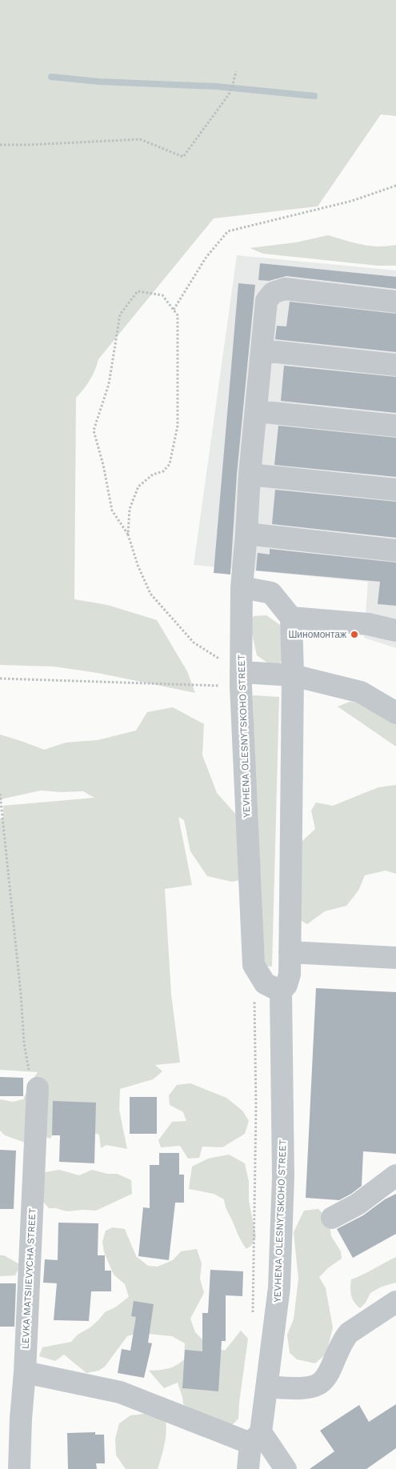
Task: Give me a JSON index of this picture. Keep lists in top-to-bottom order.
{
  "streets": {
    "street": ["YEVHENA OLESNYTSKOHO STREET", "LEVKA MATSIIEVYCHA STREET"]
  },
  "places": ["Шиномонтаж"]
}
